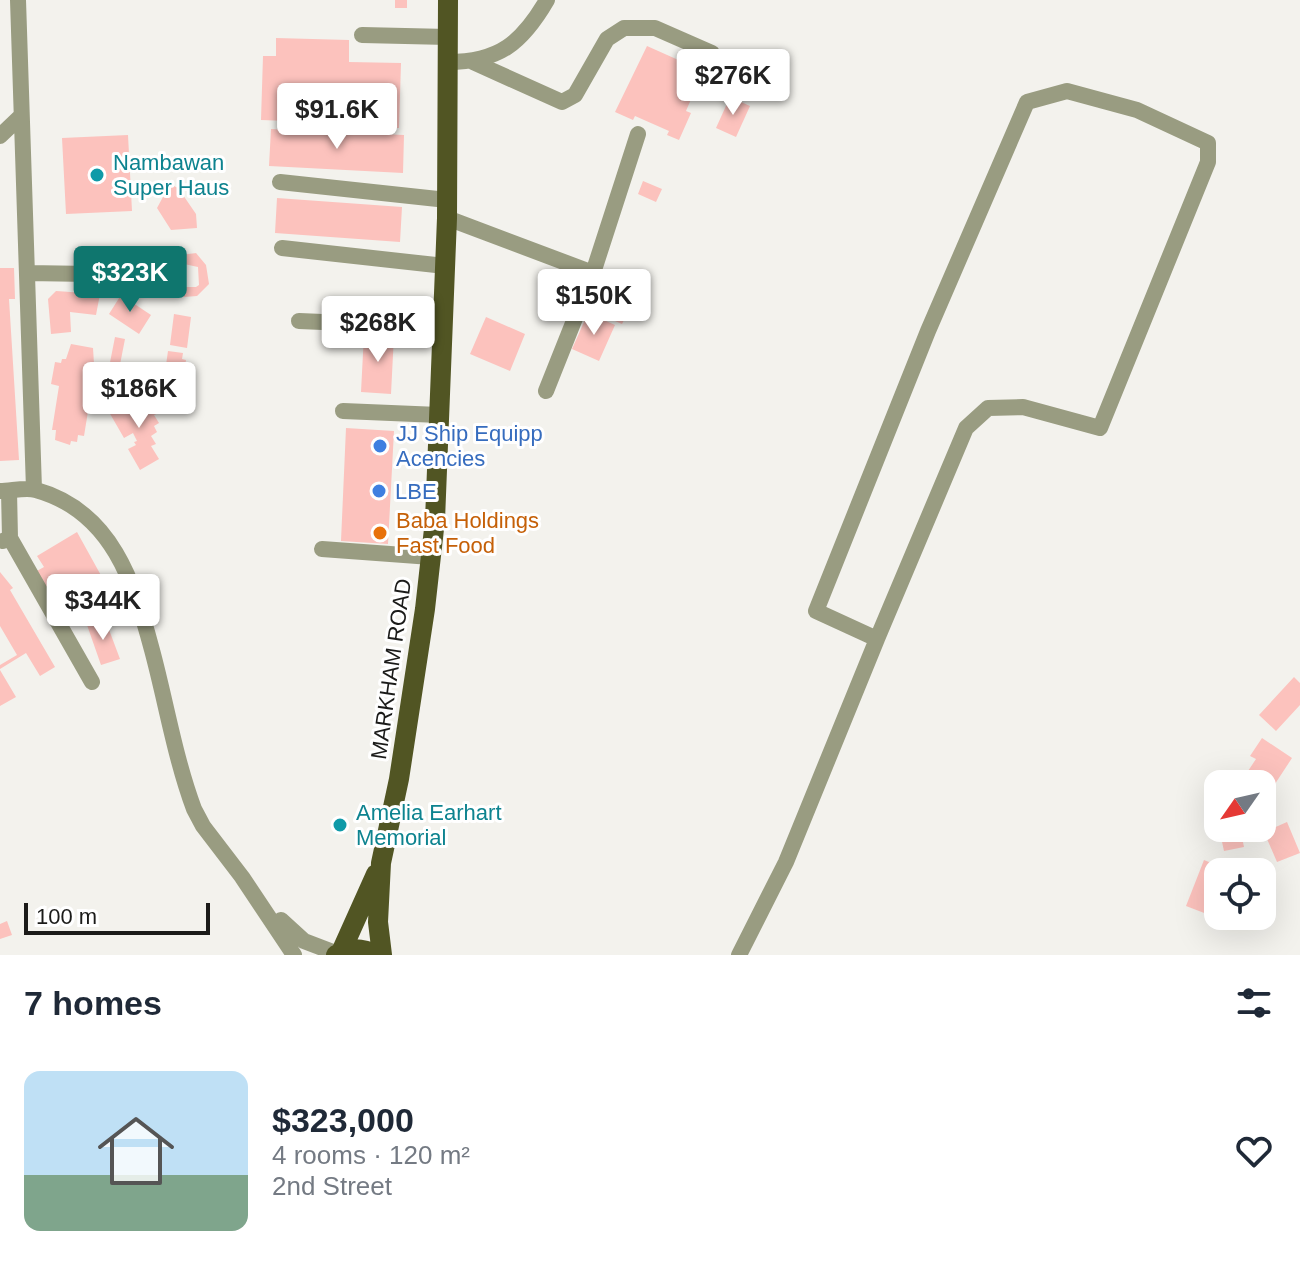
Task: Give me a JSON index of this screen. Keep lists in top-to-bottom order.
{
  "streets": {
    "main road": ["MARKHAM ROAD"]
  },
  "places": [
    "Nambawan Super Haus",
    "JJ Ship Equipp Acencies",
    "LBE",
    "Baba Holdings Fast Food",
    "Amelia Earhart Memorial"
  ],
  "scale_bar": "100 m",
  "north": "bottom left",
  "page": {
    "price": [
      "$276K",
      "$91.6K",
      "$323K",
      "$150K",
      "$268K",
      "$186K",
      "$344K"
    ],
    "scale": "100 m",
    "heading": "7 homes",
    "list": [
      {
        "name": "$323,000",
        "note": "4 rooms · 120 m² · 2nd Street"
      }
    ]
  }
}
